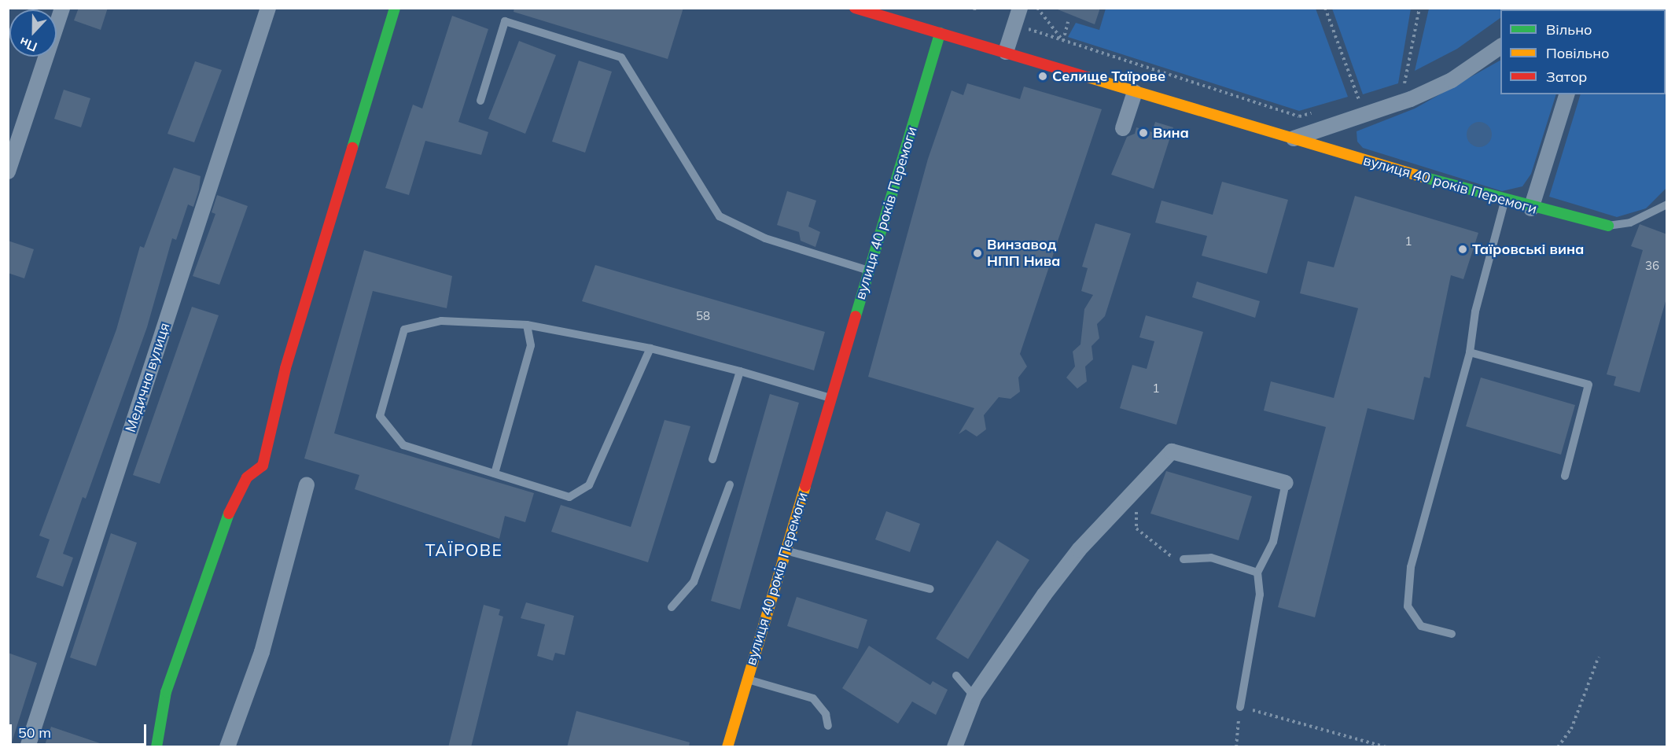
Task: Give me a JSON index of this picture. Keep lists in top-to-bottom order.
{
  "streets": {
    "street": ["вулиця 40 років Перемоги", "Медична вулиця"]
  },
  "districts": ["ТАЇРОВЕ"],
  "places": [
    "Селище Таїрове",
    "Вина",
    "Таїровські вина",
    "Винзавод НПП Нива"
  ],
  "house_numbers": [
    "1",
    "36",
    "58",
    "1"
  ],
  "legend": ["Вільно", "Повільно", "Затор"],
  "scale_bar": "50 m",
  "north": "bottom"
}
